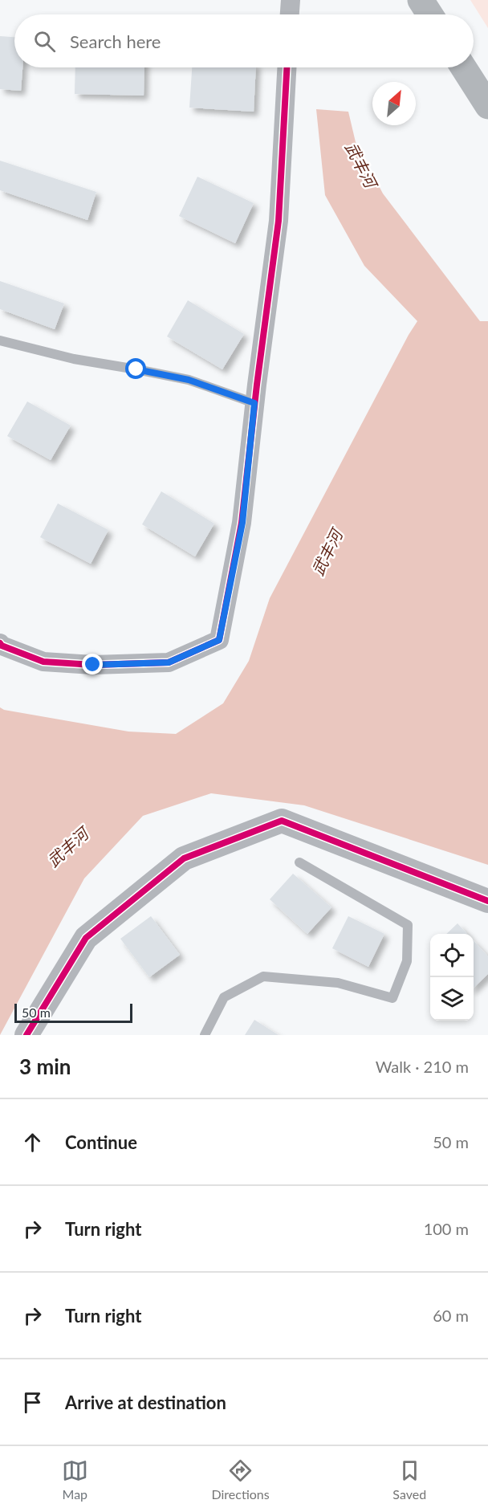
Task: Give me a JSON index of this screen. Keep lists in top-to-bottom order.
{
  "water": ["武丰河"],
  "scale_bar": "50 m",
  "north": "top right",
  "page": {
    "search": "Search here",
    "scale": "50 m",
    "heading": ["3 min", "Walk · 210 m"],
    "list": [
      ["Continue", "50 m"],
      ["Turn right", "100 m"],
      ["Turn right", "60 m"],
      "Arrive at destination"
    ],
    "nav": ["Map", "Directions", "Saved"]
  }
}
